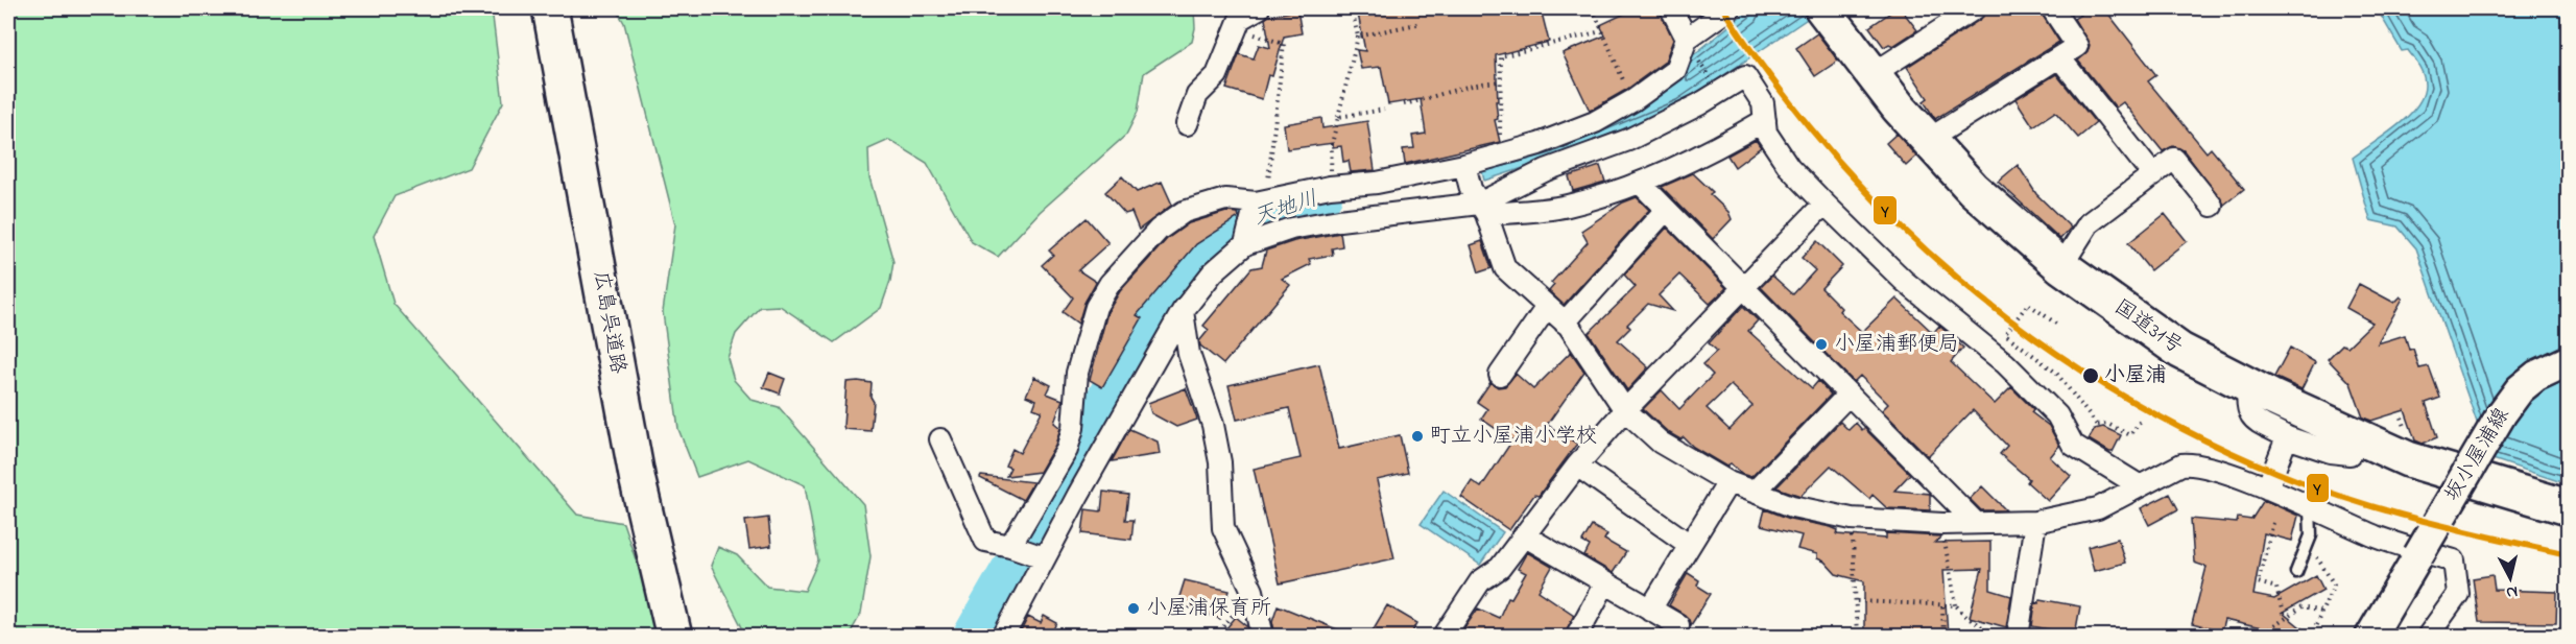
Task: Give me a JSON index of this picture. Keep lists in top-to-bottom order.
{
  "streets": {
    "highway": ["広島呉道路", "国道31号"],
    "main road": ["坂小屋浦線"]
  },
  "water": ["天地川"],
  "places": [
    "小屋浦郵便局",
    "小屋浦",
    "町立小屋浦小学校",
    "小屋浦保育所"
  ],
  "lines": ["transit line Y"],
  "north": "bottom"
}
